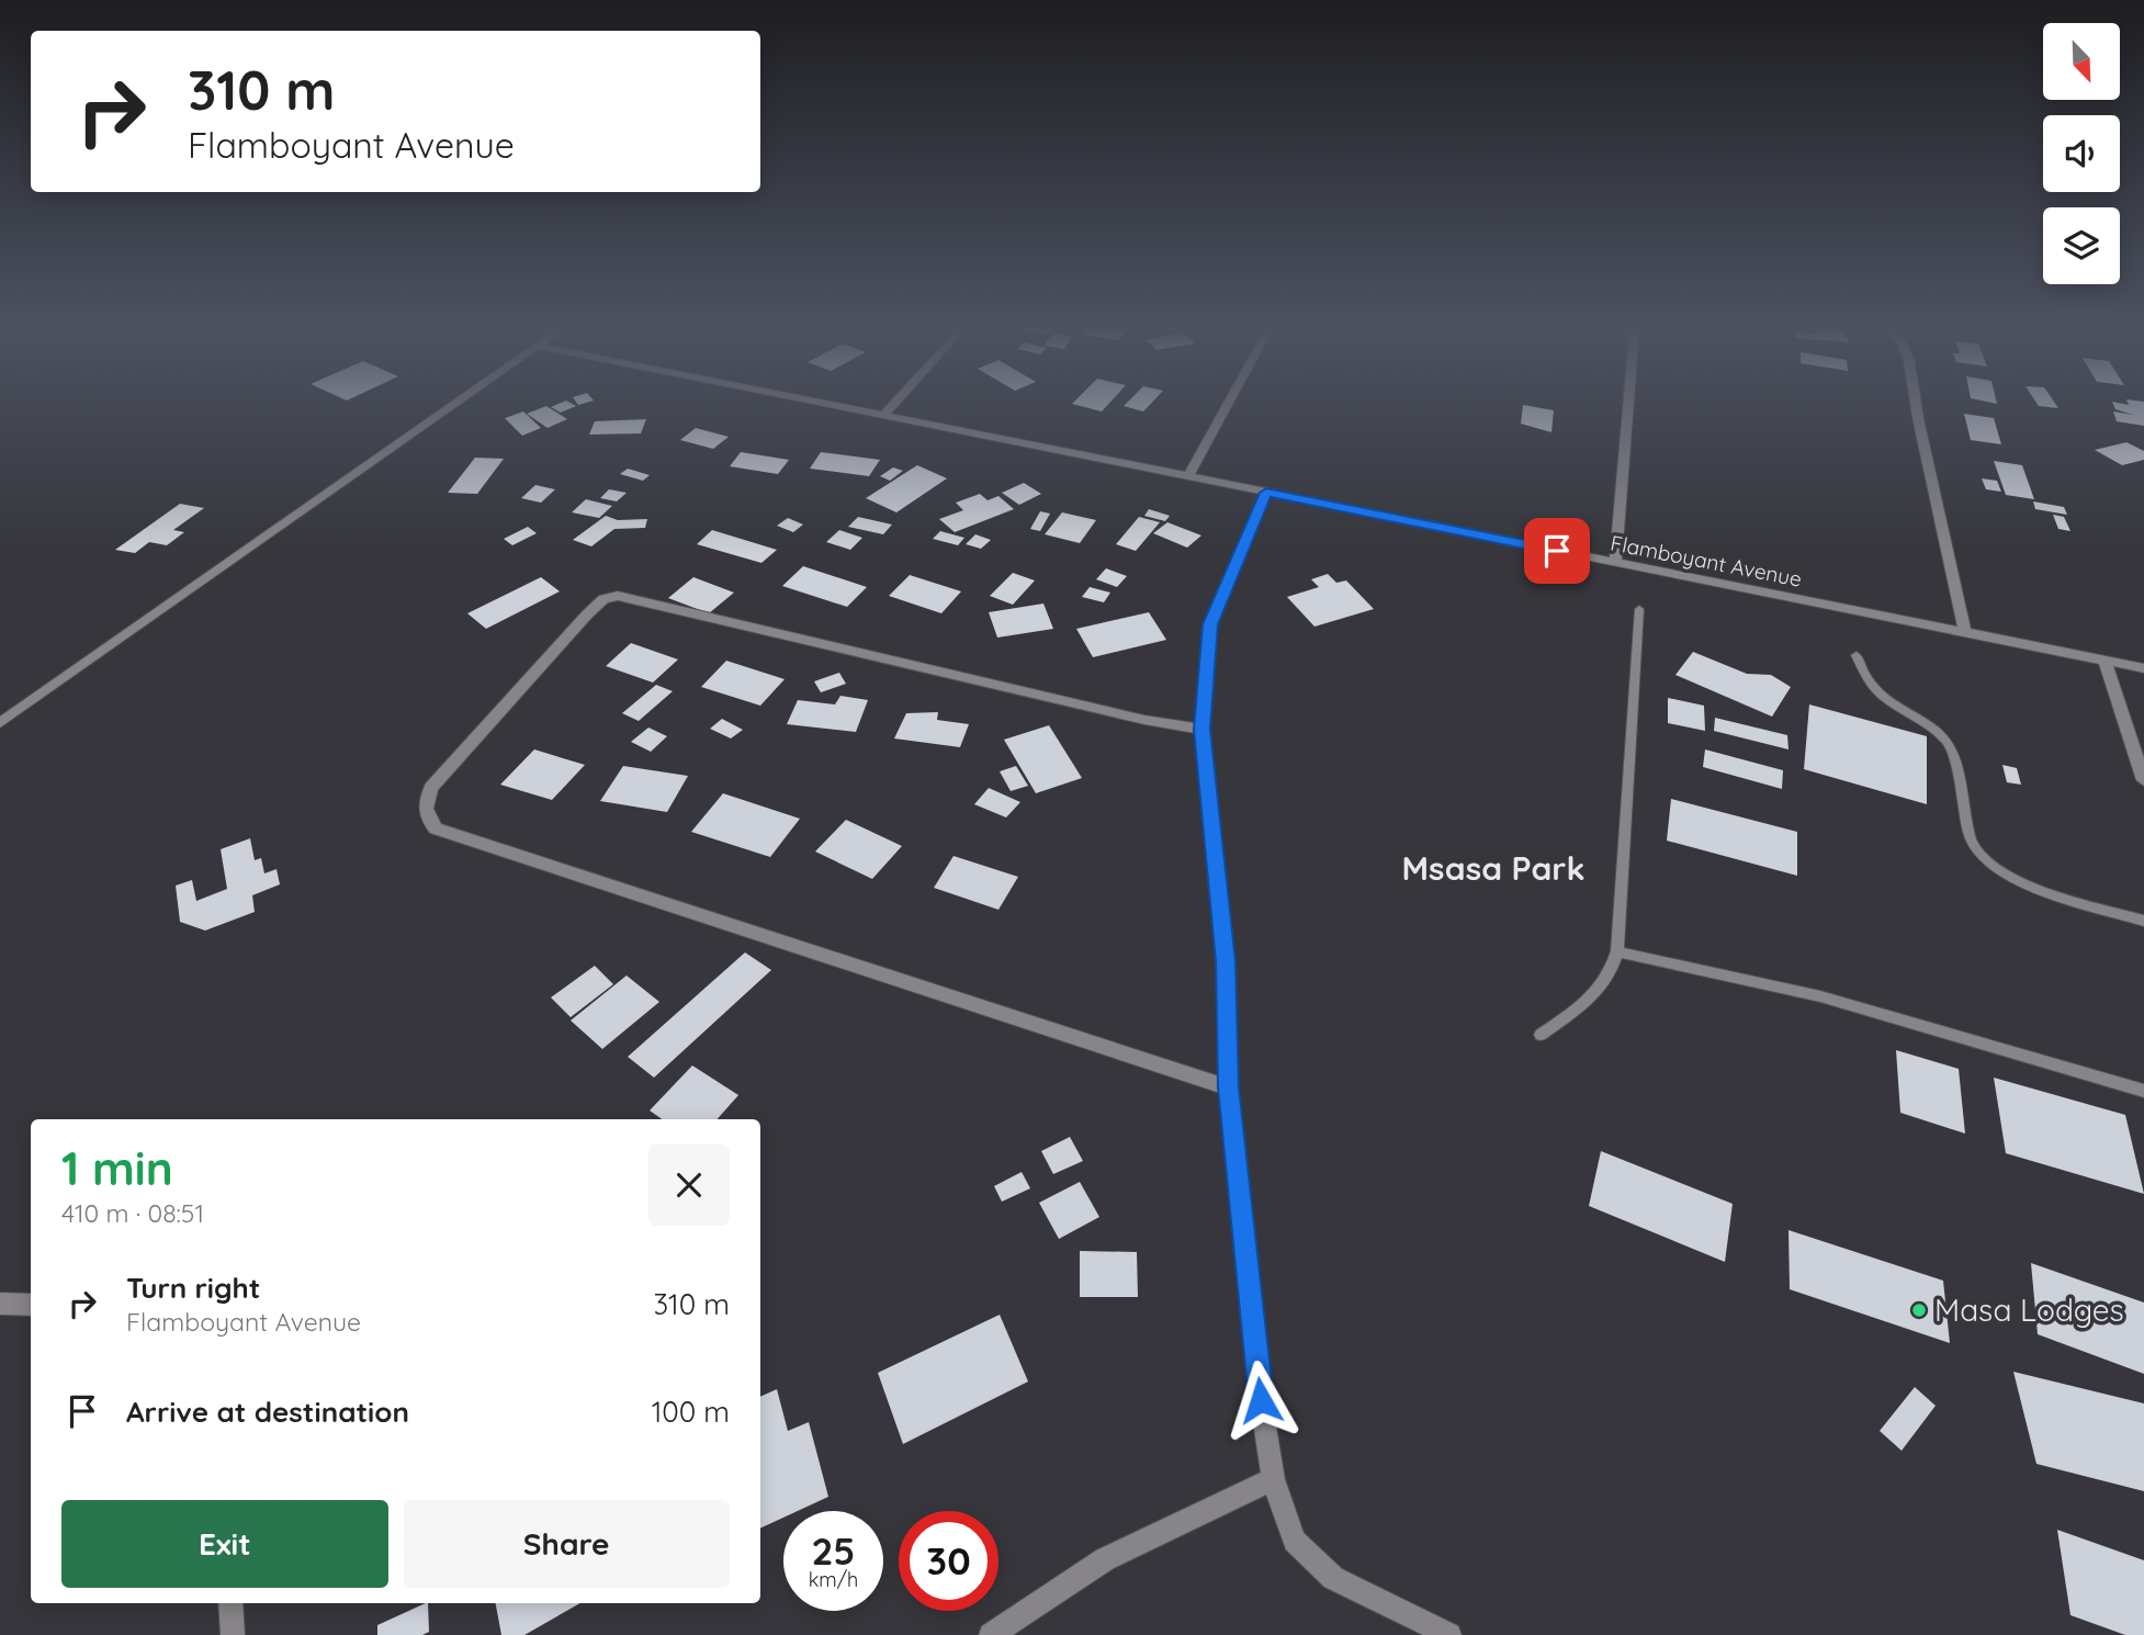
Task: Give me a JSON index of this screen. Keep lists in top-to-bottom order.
{
  "streets": {
    "street": ["Flamboyant Avenue"]
  },
  "districts": ["Msasa Park"],
  "places": ["Masa Lodges"],
  "north": "bottom right",
  "page": {
    "turn": ["310 m", "Flamboyant Avenue"],
    "heading": ["1 min", "410 m · 08:51"],
    "list": [
      {
        "name": "Turn right",
        "note": "Flamboyant Avenue",
        "value": "310 m"
      },
      {
        "name": "Arrive at destination",
        "value": "100 m"
      }
    ],
    "buttons": ["Exit", "Share"],
    "speed": "25 km/h",
    "limit": "30"
  }
}
